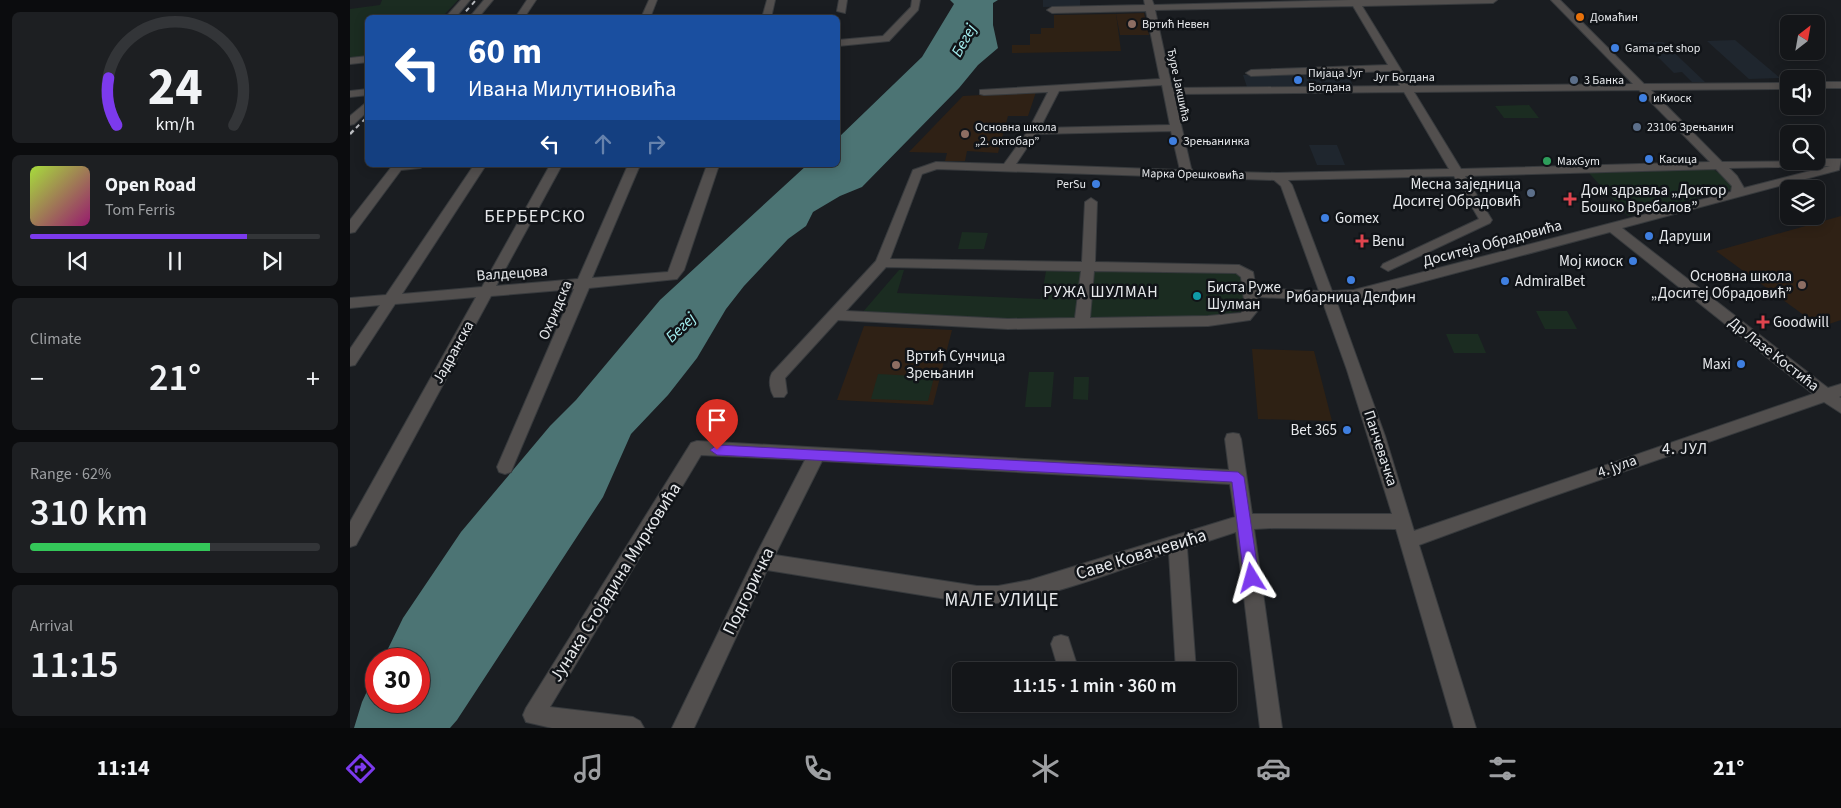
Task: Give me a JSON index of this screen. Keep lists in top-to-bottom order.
{
  "streets": {
    "street": [
      "Југ Богдана",
      "Ђуре Јакшића",
      "Марка Орешковића",
      "Доситеја Обрадовића",
      "Валдецова",
      "Охридска",
      "Јадранска",
      "Др Лазе Костића",
      "Панчевачка",
      "4. јула",
      "Саве Ковачевића",
      "Јунака Стојадина Мирковића",
      "Подгоричка"
    ]
  },
  "crossings": [
    ["Југ Богдана", "Ђуре Јакшића"],
    ["Ђуре Јакшића", "Марка Орешковића"],
    ["Марка Орешковића", "Панчевачка"],
    ["Доситеја Обрадовића", "Др Лазе Костића"],
    ["Доситеја Обрадовића", "Панчевачка"],
    ["Валдецова", "Охридска"],
    ["Валдецова", "Јадранска"],
    ["Др Лазе Костића", "4. јула"],
    ["Панчевачка", "4. јула"],
    ["Панчевачка", "Саве Ковачевића"],
    ["Саве Ковачевића", "Подгоричка"],
    ["Јунака Стојадина Мирковића", "Подгоричка"]
  ],
  "districts": [
    "БЕРБЕРСКО",
    "РУЖА ШУЛМАН",
    "4. ЈУЛ",
    "МАЛЕ УЛИЦЕ"
  ],
  "water": ["Бегеј"],
  "places": {
    "other": [
      "Домаћин",
      "Вртић Невен",
      "Gama pet shop",
      "Пијаца Југ Богдана",
      "3 Банка",
      "иКиоск",
      "23106 Зрењанин",
      "Основна школа „2. октобар”",
      "Зрењанинка",
      "Касица",
      "MaxGym",
      "PerSu",
      "Месна заједница Доситеј Обрадовић",
      "Gomex",
      "Даруши",
      "Мој киоск",
      "Рибарница Делфин",
      "AdmiralBet",
      "Основна школа „Доситеј Обрадовић”",
      "Биста Руже Шулман",
      "Maxi",
      "Вртић Сунчица Зрењанин",
      "Bet 365"
    ],
    "health": ["Дом здравља „Доктор Бошко Вребалов”", "Benu", "Goodwill"]
  },
  "north": "top right",
  "page": {
    "turn": ["60 m", "Ивана Милутиновића"],
    "song": ["Open Road", "Tom Ferris"],
    "tile": [
      "Climate",
      ["Range · 62%", "310 km"],
      ["Arrival", "11:15"]
    ],
    "heat": ["−", "21°", "+"],
    "limit": "30",
    "trip": "11:15 · 1 min · 360 m",
    "tabs": ["11:14", "21°"],
    "gauge": ["24", "km/h"]
  }
}
